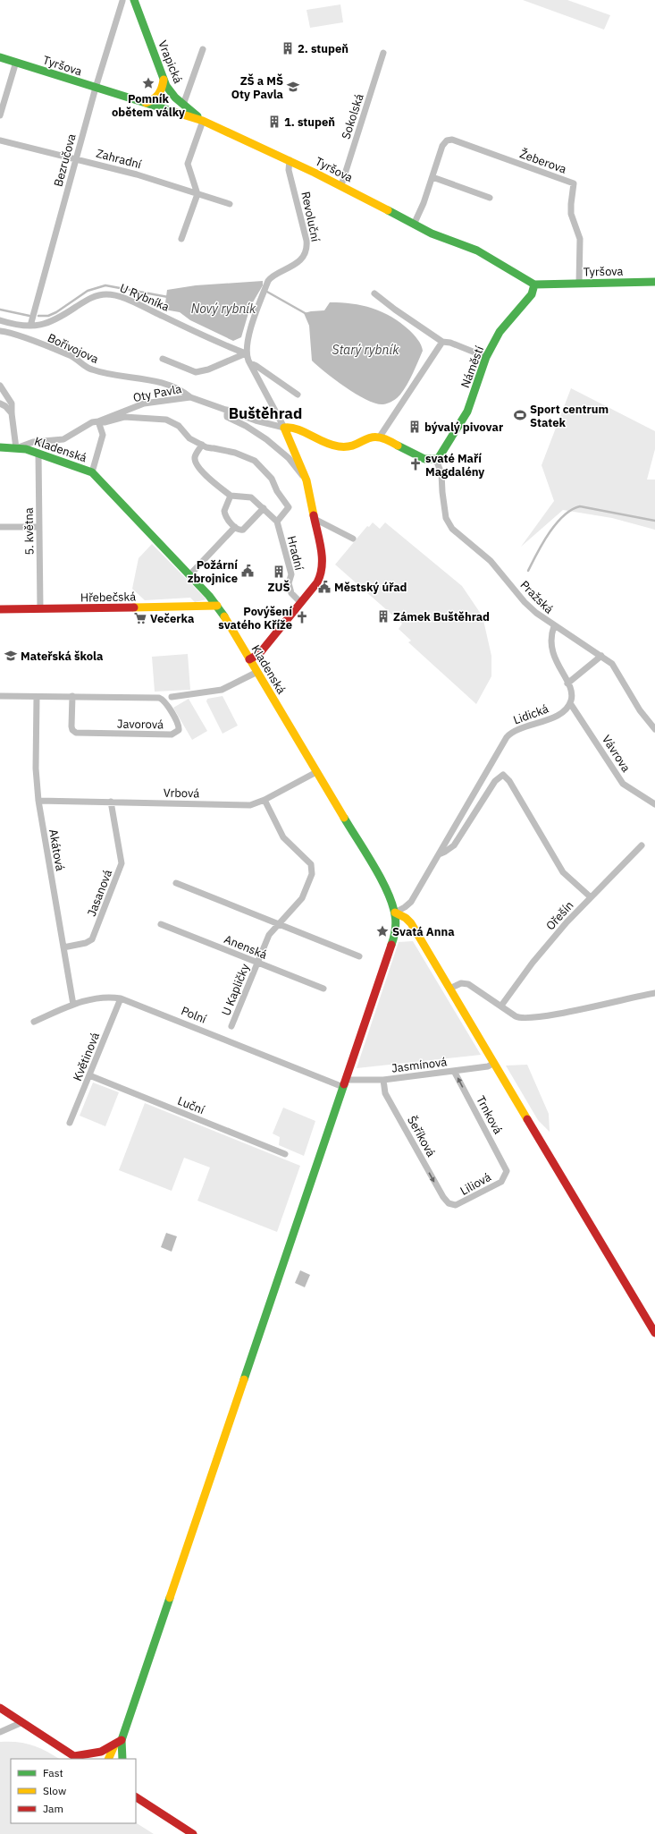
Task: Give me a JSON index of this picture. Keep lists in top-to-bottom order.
{
  "streets": {
    "street": [
      "Vrapická",
      "Tyršova",
      "Sokolská",
      "Zahradní",
      "Bezručova",
      "Žeberova",
      "Revoluční",
      "U Rybníka",
      "Bořivojova",
      "Náměstí",
      "Oty Pavla",
      "Kladenská",
      "5. května",
      "Hradní",
      "Hřebečská",
      "Pražská",
      "Lidická",
      "Javorová",
      "Vávrova",
      "Vrbová",
      "Akátová",
      "Jasanová",
      "Ořešín",
      "Anenská",
      "U Kapličky",
      "Polní",
      "Květinová",
      "Jasmínová",
      "Luční",
      "Trnková",
      "Šeříková",
      "Liliová"
    ]
  },
  "crossings": [
    ["Vrapická", "Tyršova"],
    ["Tyršova", "Sokolská"],
    ["Tyršova", "Bezručova"],
    ["Tyršova", "Žeberova"],
    ["Tyršova", "Revoluční"],
    ["Tyršova", "Náměstí"],
    ["Zahradní", "Bezručova"],
    ["Bezručova", "U Rybníka"],
    ["Revoluční", "U Rybníka"],
    ["Bořivojova", "Oty Pavla"],
    ["Náměstí", "Pražská"],
    ["Oty Pavla", "Kladenská"],
    ["Kladenská", "5. května"],
    ["Kladenská", "Hřebečská"],
    ["Kladenská", "Lidická"],
    ["Kladenská", "Vrbová"],
    ["Kladenská", "Polní"],
    ["Kladenská", "Jasmínová"],
    ["5. května", "Hřebečská"],
    ["Lidická", "Vávrova"],
    ["Javorová", "Akátová"],
    ["Vrbová", "Akátová"],
    ["Vrbová", "Jasanová"],
    ["Vrbová", "U Kapličky"],
    ["Akátová", "Jasanová"],
    ["Akátová", "Polní"],
    ["Anenská", "U Kapličky"],
    ["Polní", "Květinová"],
    ["Polní", "Jasmínová"],
    ["Květinová", "Luční"],
    ["Jasmínová", "Trnková"],
    ["Jasmínová", "Šeříková"],
    ["Trnková", "Liliová"],
    ["Šeříková", "Liliová"]
  ],
  "one_way": ["Šeříková"],
  "districts": ["Buštěhrad"],
  "water": ["Nový rybník", "Starý rybník"],
  "places": {
    "building": [
      "2. stupeň",
      "1. stupeň",
      "bývalý pivovar",
      "ZUŠ",
      "Zámek Buštěhrad"
    ],
    "place": ["Pomník obětem války", "Svatá Anna"],
    "school or university": ["ZŠ a MŠ Oty Pavla", "Mateřská škola"],
    "sports": ["Sport centrum Statek"],
    "church": ["svaté Maří Magdalény", "Povýšení svatého Kříže"],
    "public building": ["Požární zbrojnice", "Městský úřad"],
    "supermarket": ["Večerka"]
  },
  "legend": ["Fast", "Slow", "Jam"]
}
